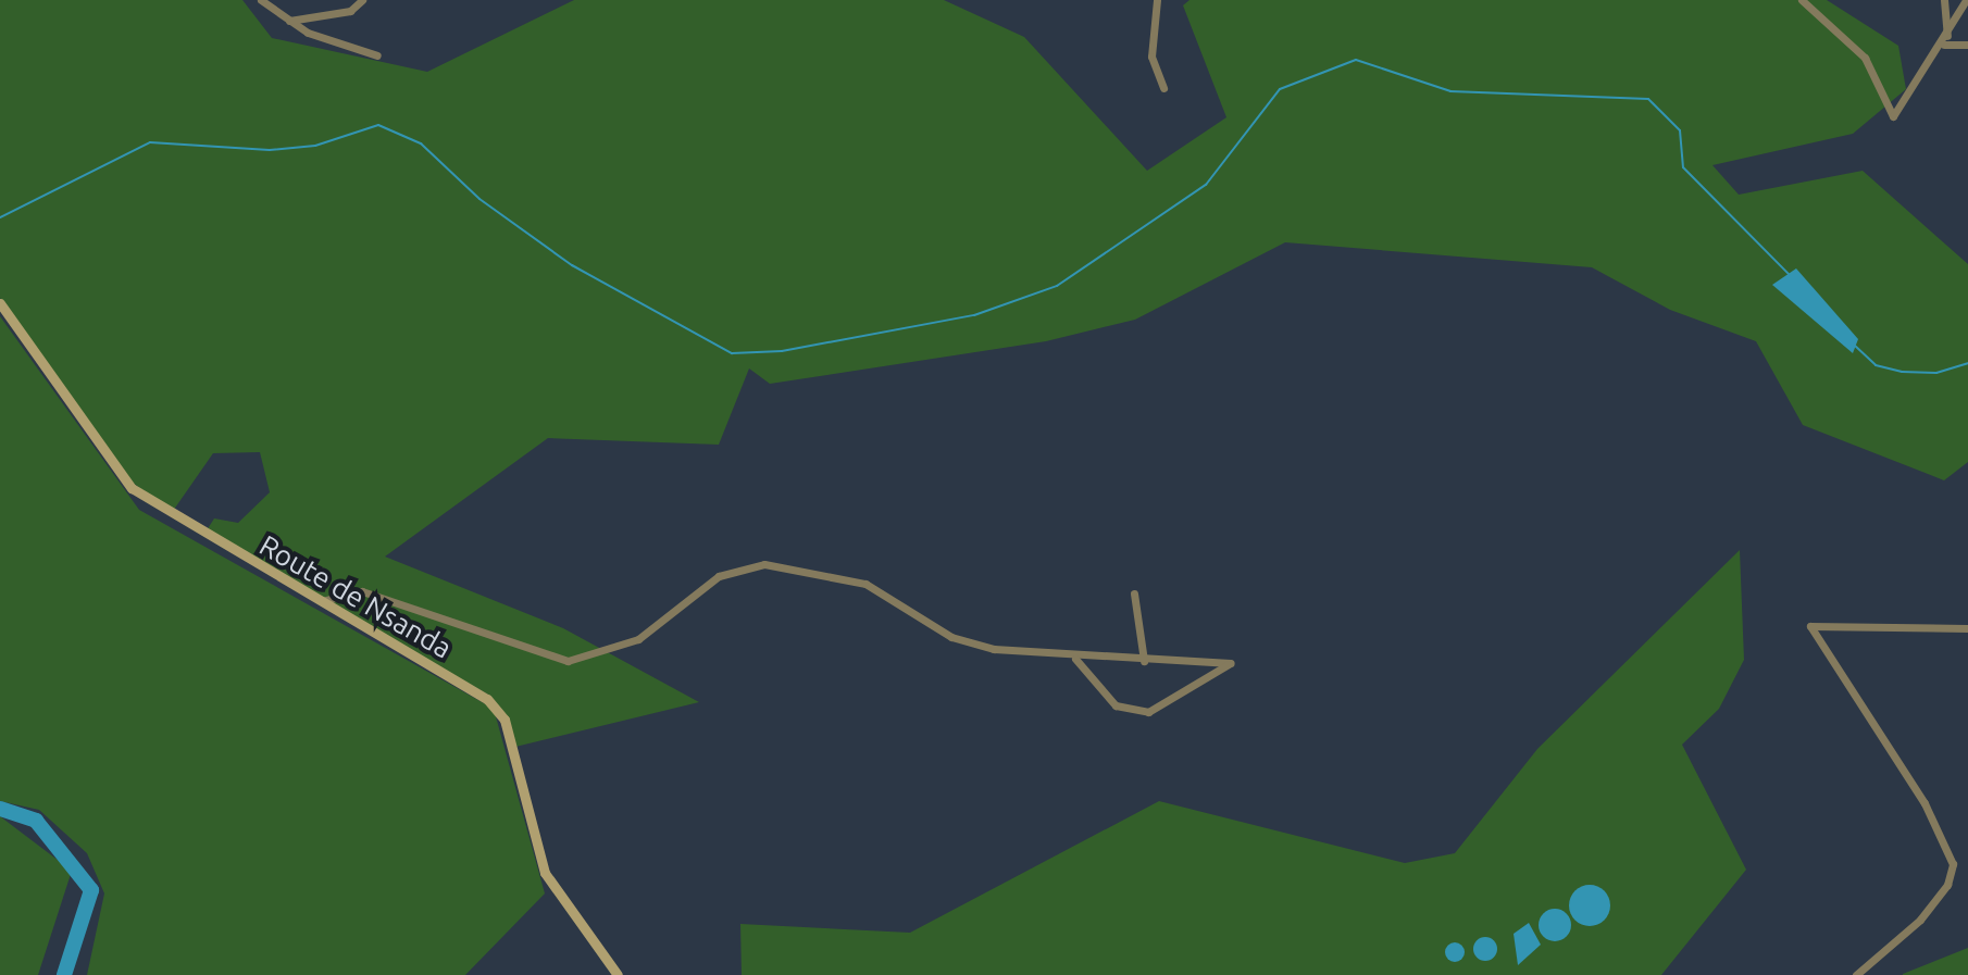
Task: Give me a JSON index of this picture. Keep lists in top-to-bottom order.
{
  "streets": {
    "street": ["Route de Nsanda"]
  }
}
